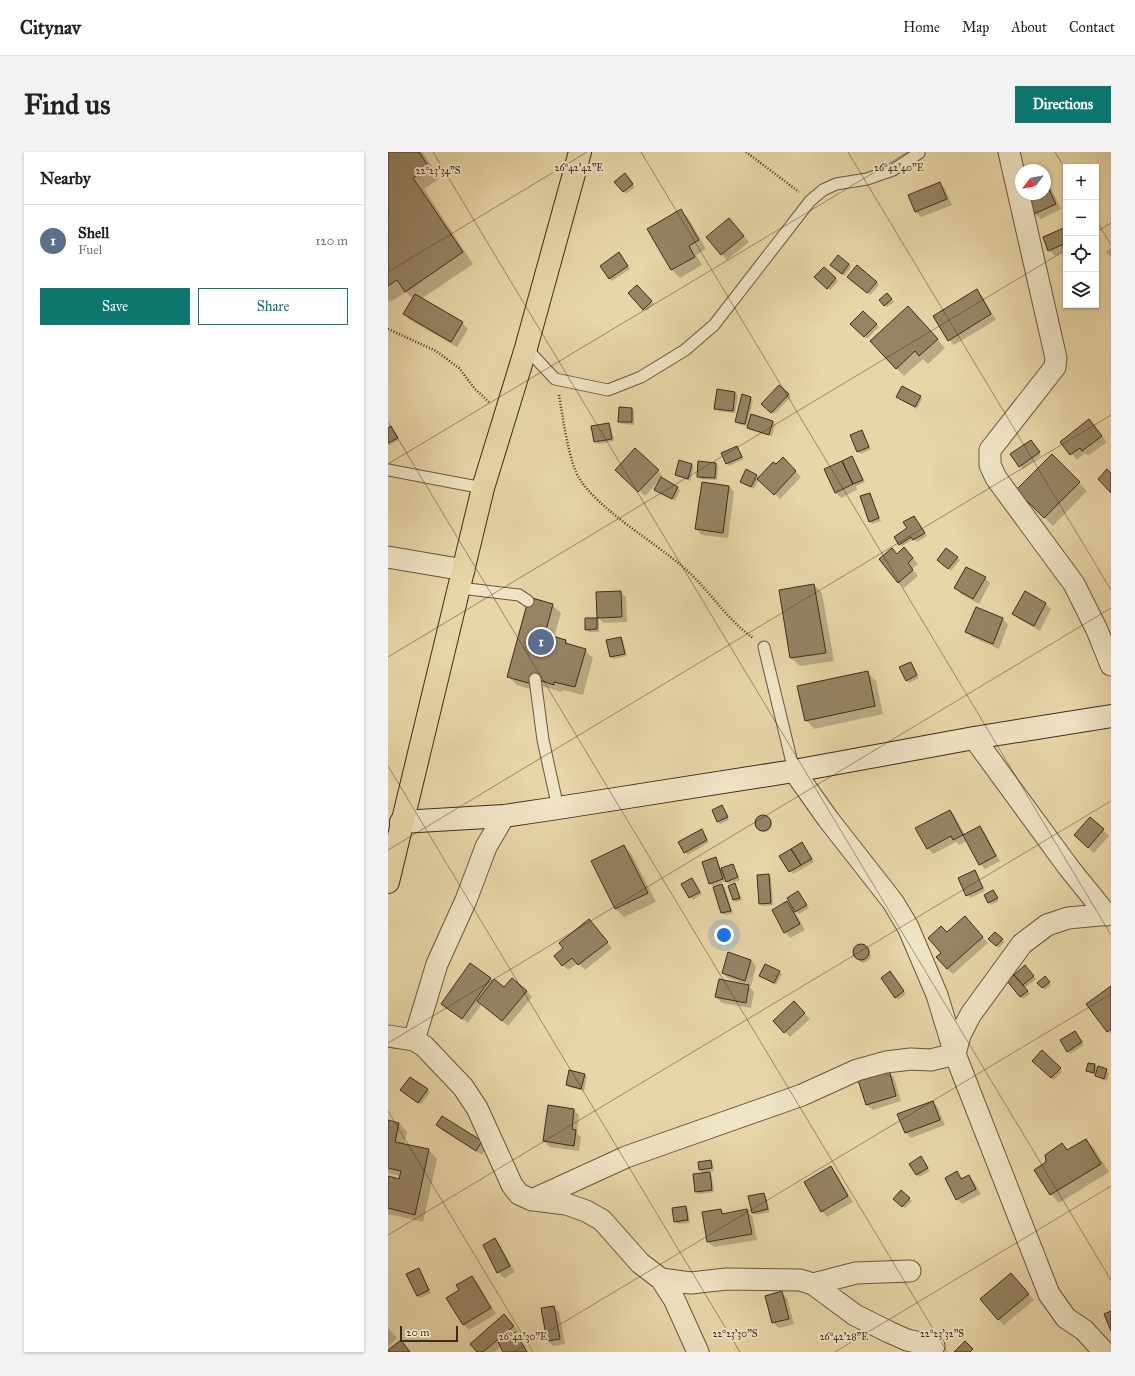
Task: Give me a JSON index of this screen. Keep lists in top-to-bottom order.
{
  "scale_bar": "20 m",
  "north": "bottom left",
  "page": {
    "header": "Citynav",
    "nav": [
      "Home",
      "Map",
      "About",
      "Contact"
    ],
    "buttons": [
      "Directions",
      ["Save", "Share"]
    ],
    "title": "Find us",
    "heading": "Nearby",
    "map_buttons": ["+", "−"],
    "list": [
      {
        "mark": "1",
        "name": "Shell",
        "note": "Fuel",
        "value": "120 m"
      }
    ],
    "pins": "1",
    "scale": "20 m"
  },
  "coordinates": [
    "26°42'42\"E",
    "26°42'40\"E",
    "22°23'34\"S",
    "22°23'30\"S",
    "22°23'32\"S",
    "26°42'30\"E",
    "26°42'28\"E"
  ]
}
